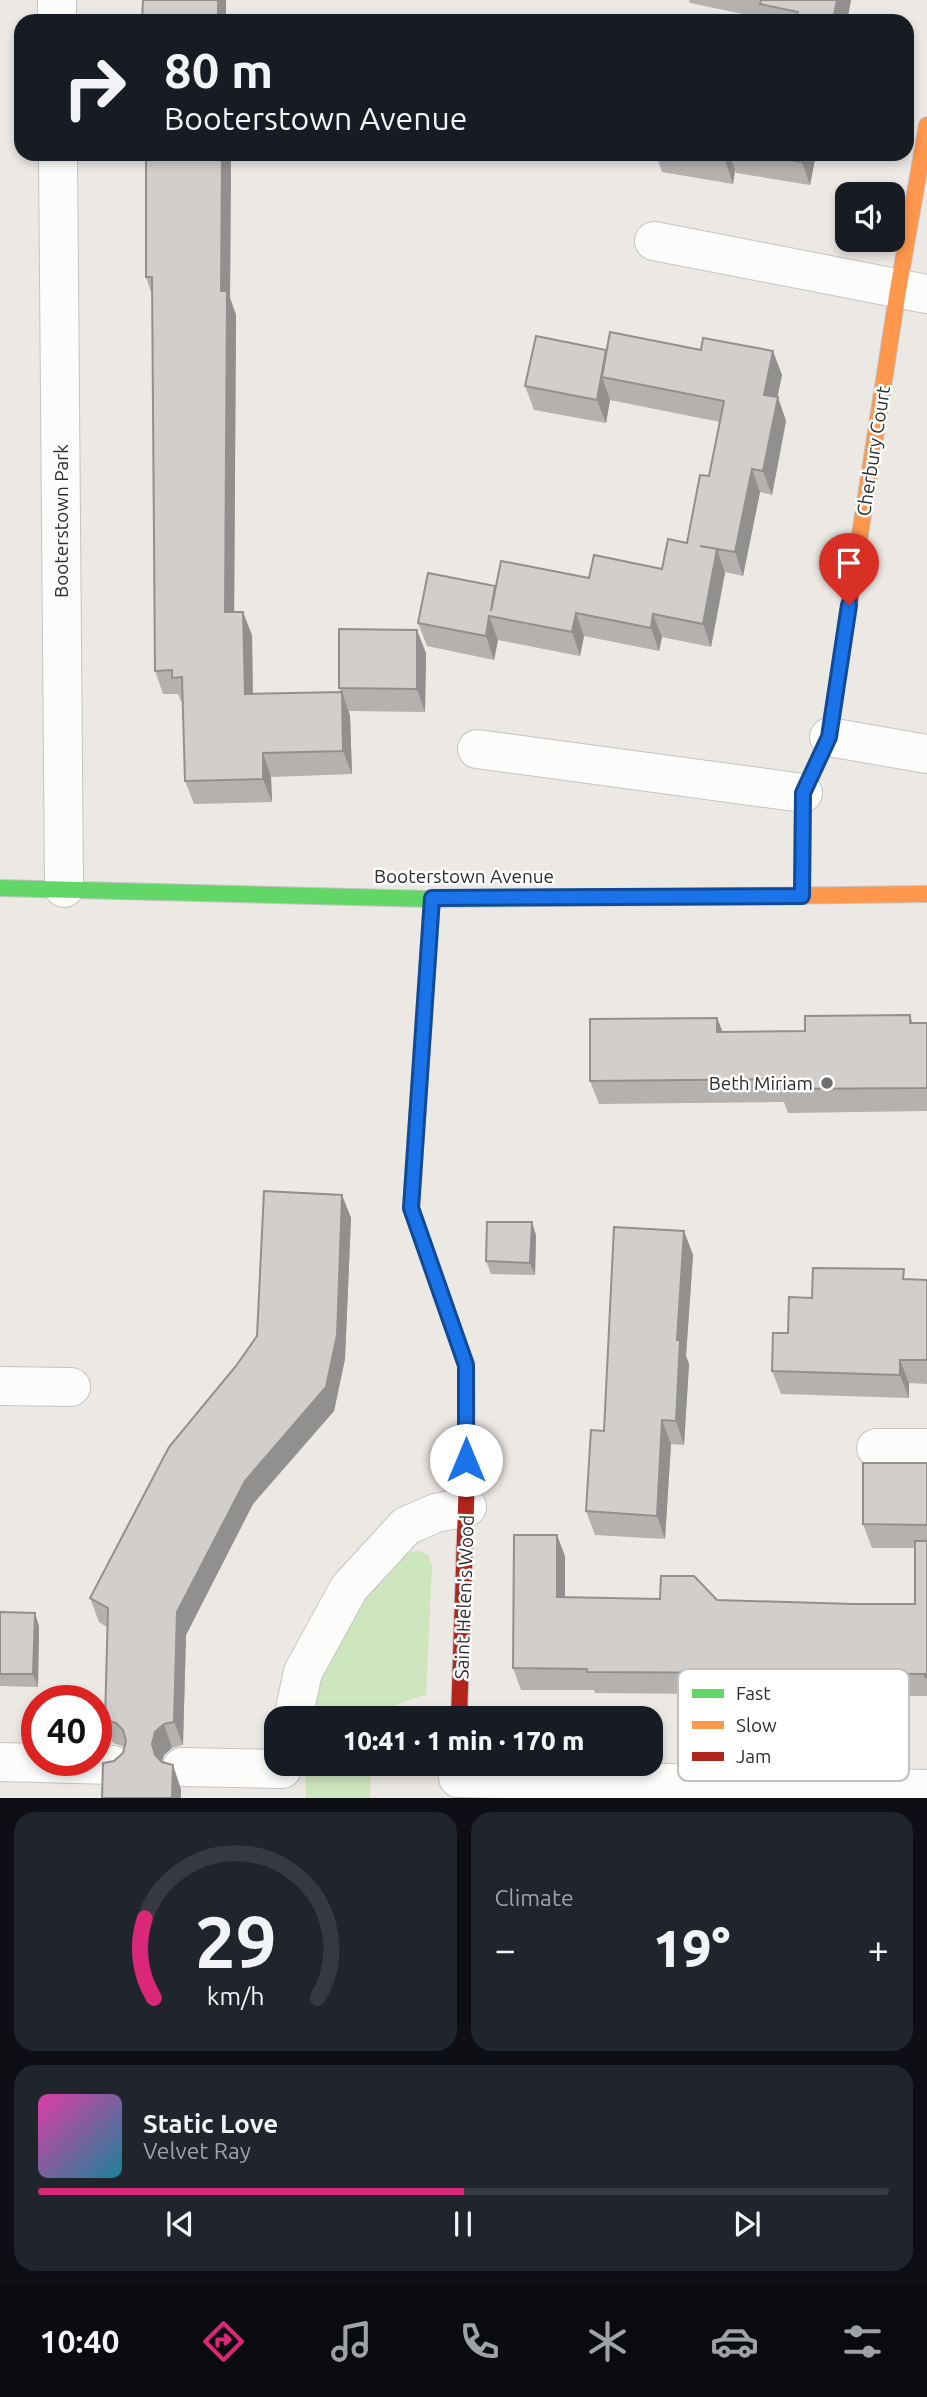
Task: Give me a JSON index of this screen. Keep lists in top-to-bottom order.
{
  "streets": {
    "street": [
      "Cherbury Court",
      "Booterstown Park",
      "Booterstown Avenue",
      "Saint Helen's Wood"
    ]
  },
  "crossings": [
    ["Cherbury Court", "Booterstown Avenue"],
    ["Booterstown Park", "Booterstown Avenue"],
    ["Booterstown Avenue", "Saint Helen's Wood"]
  ],
  "places": ["Beth Miriam"],
  "legend": ["Fast", "Slow", "Jam"],
  "page": {
    "turn": ["80 m", "Booterstown Avenue"],
    "limit": "40",
    "trip": "10:41 · 1 min · 170 m",
    "tile": "Climate",
    "heat": ["−", "19°", "+"],
    "song": ["Static Love", "Velvet Ray"],
    "tabs": "10:40",
    "gauge": ["29", "km/h"]
  }
}
